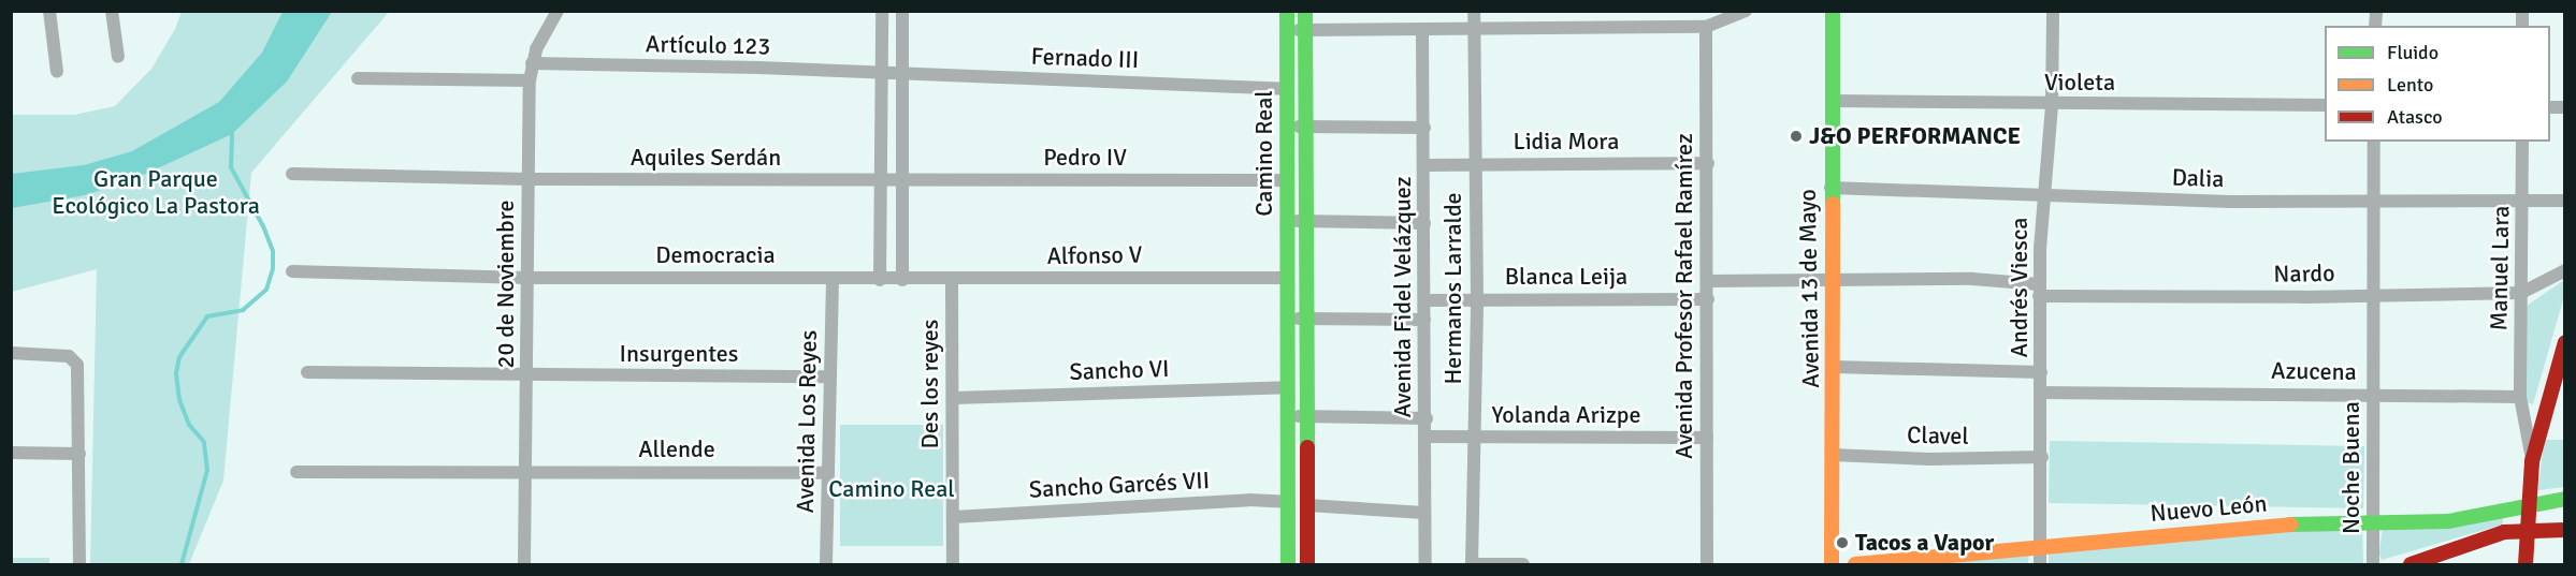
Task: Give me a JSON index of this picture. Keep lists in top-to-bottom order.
{
  "streets": {
    "street": [
      "Artículo 123",
      "Fernado III",
      "Violeta",
      "Lidia Mora",
      "Camino Real",
      "Aquiles Serdán",
      "Pedro IV",
      "Dalia",
      "Democracia",
      "Alfonso V",
      "Manuel Lara",
      "Nardo",
      "Blanca Leija",
      "20 de Noviembre",
      "Andrés Viesca",
      "Hermanos Larralde",
      "Avenida 13 de Mayo",
      "Avenida Profesor Rafael Ramírez",
      "Avenida Fidel Velázquez",
      "Insurgentes",
      "Sancho VI",
      "Azucena",
      "Des los reyes",
      "Yolanda Arizpe",
      "Avenida Los Reyes",
      "Clavel",
      "Allende",
      "Noche Buena",
      "Sancho Garcés VII",
      "Nuevo León"
    ]
  },
  "crossings": [
    ["Artículo 123", "Fernado III"],
    ["Artículo 123", "20 de Noviembre"],
    ["Fernado III", "Camino Real"],
    ["Violeta", "Andrés Viesca"],
    ["Violeta", "Avenida 13 de Mayo"],
    ["Lidia Mora", "Hermanos Larralde"],
    ["Lidia Mora", "Avenida Profesor Rafael Ramírez"],
    ["Lidia Mora", "Avenida Fidel Velázquez"],
    ["Camino Real", "Pedro IV"],
    ["Camino Real", "Alfonso V"],
    ["Camino Real", "Sancho VI"],
    ["Camino Real", "Sancho Garcés VII"],
    ["Aquiles Serdán", "Pedro IV"],
    ["Aquiles Serdán", "20 de Noviembre"],
    ["Dalia", "Manuel Lara"],
    ["Dalia", "Andrés Viesca"],
    ["Dalia", "Avenida 13 de Mayo"],
    ["Dalia", "Noche Buena"],
    ["Democracia", "Alfonso V"],
    ["Democracia", "20 de Noviembre"],
    ["Democracia", "Avenida Los Reyes"],
    ["Alfonso V", "Des los reyes"],
    ["Manuel Lara", "Nardo"],
    ["Manuel Lara", "Azucena"],
    ["Nardo", "Andrés Viesca"],
    ["Nardo", "Avenida 13 de Mayo"],
    ["Nardo", "Avenida Profesor Rafael Ramírez"],
    ["Nardo", "Noche Buena"],
    ["Blanca Leija", "Hermanos Larralde"],
    ["Blanca Leija", "Avenida Profesor Rafael Ramírez"],
    ["Blanca Leija", "Avenida Fidel Velázquez"],
    ["20 de Noviembre", "Insurgentes"],
    ["20 de Noviembre", "Allende"],
    ["Andrés Viesca", "Azucena"],
    ["Andrés Viesca", "Clavel"],
    ["Andrés Viesca", "Nuevo León"],
    ["Hermanos Larralde", "Yolanda Arizpe"],
    ["Avenida 13 de Mayo", "Clavel"],
    ["Avenida Profesor Rafael Ramírez", "Yolanda Arizpe"],
    ["Avenida Fidel Velázquez", "Yolanda Arizpe"],
    ["Insurgentes", "Avenida Los Reyes"],
    ["Sancho VI", "Des los reyes"],
    ["Azucena", "Noche Buena"],
    ["Des los reyes", "Sancho Garcés VII"],
    ["Avenida Los Reyes", "Allende"],
    ["Noche Buena", "Nuevo León"]
  ],
  "parks": ["Gran Parque Ecológico La Pastora", "Camino Real"],
  "places": ["J&O PERFORMANCE", "Tacos a Vapor"],
  "legend": ["Fluido", "Lento", "Atasco"]
}
